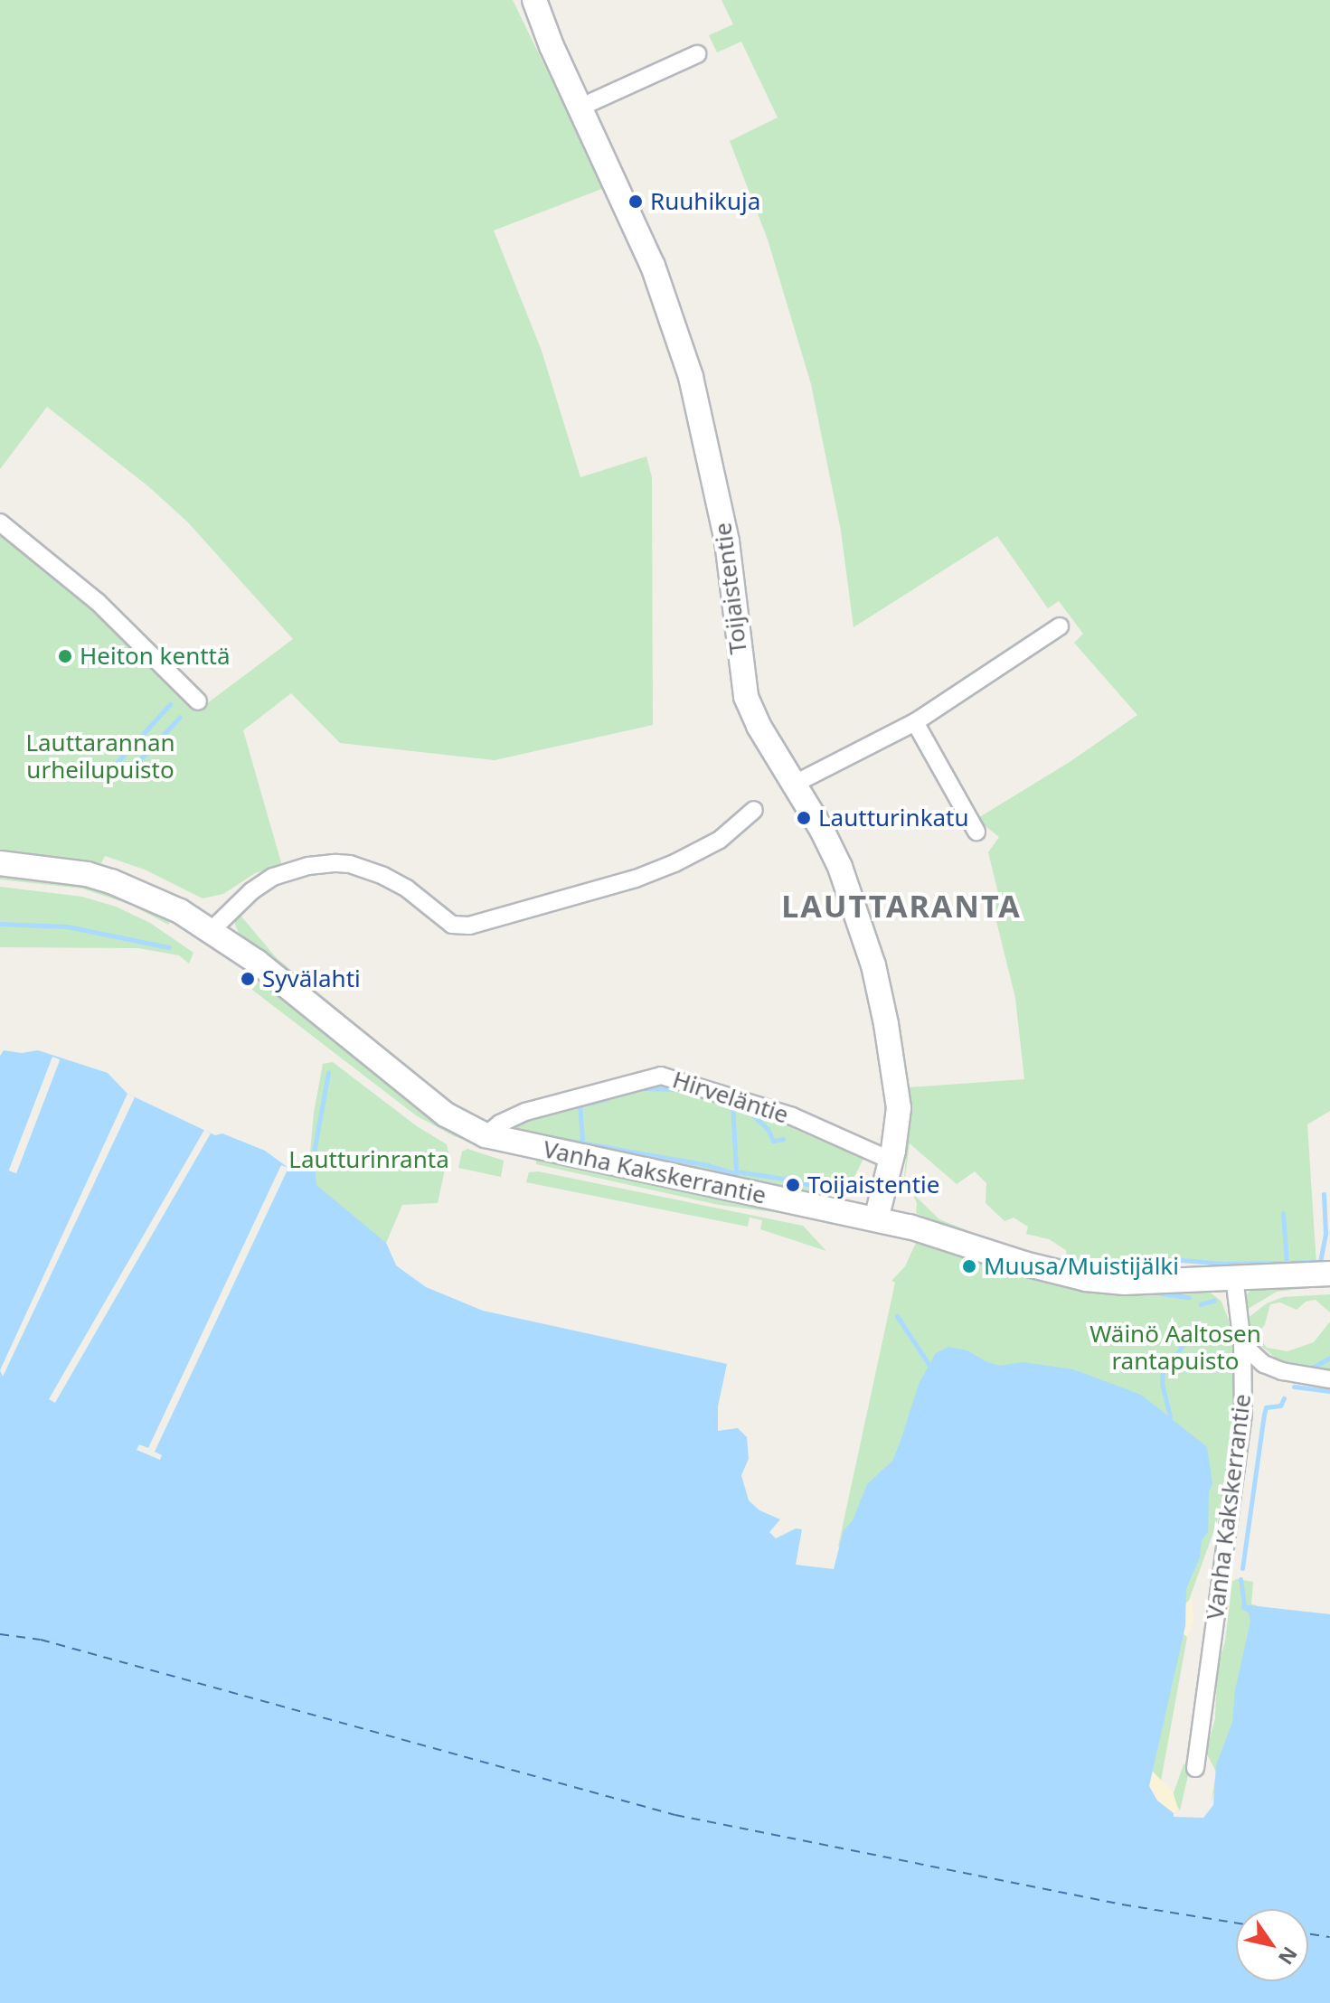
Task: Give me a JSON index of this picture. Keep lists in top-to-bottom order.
{
  "streets": {
    "street": ["Toijaistentie", "Hirveläntie", "Vanha Kakskerrantie"]
  },
  "crossings": [
    ["Toijaistentie", "Hirveläntie"],
    ["Toijaistentie", "Vanha Kakskerrantie"],
    ["Hirveläntie", "Vanha Kakskerrantie"]
  ],
  "districts": ["LAUTTARANTA"],
  "parks": ["Lauttarannan urheilupuisto", "Lautturinranta", "Wäinö Aaltosen rantapuisto"],
  "places": [
    "Ruuhikuja",
    "Heiton kenttä",
    "Lautturinkatu",
    "Syvälahti",
    "Toijaistentie",
    "Muusa/Muistijälki"
  ],
  "north": "bottom right"
}
